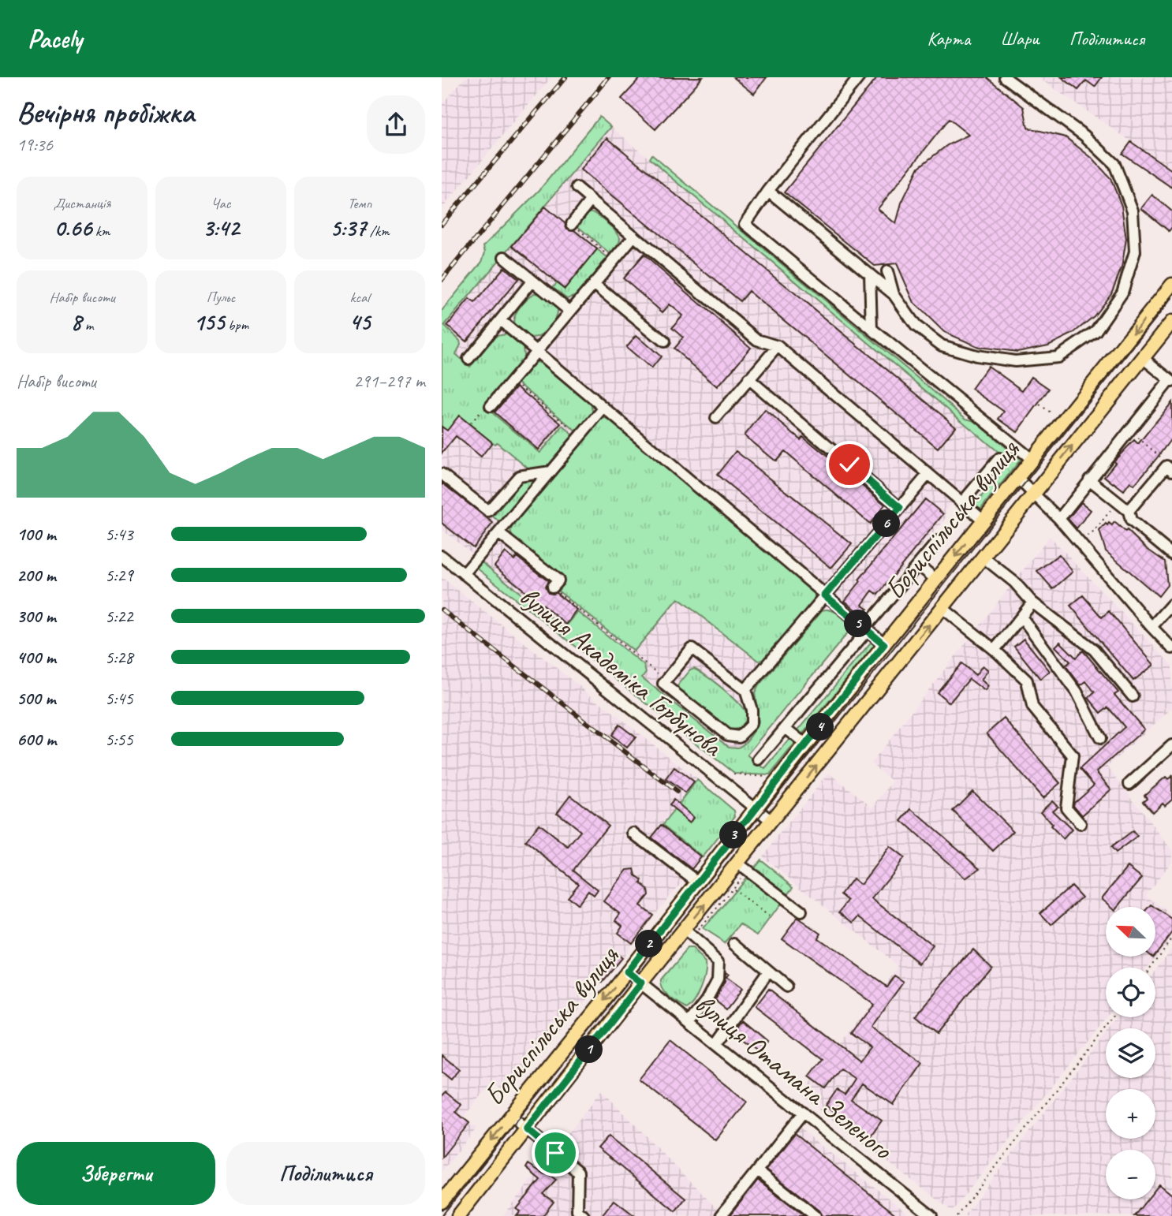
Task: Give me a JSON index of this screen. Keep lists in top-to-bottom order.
{
  "streets": {
    "main road": ["Бориспільська вулиця"],
    "street": ["вулиця Академіка Горбунова", "вулиця Отамана Зеленого"]
  },
  "crossings": [
    ["Бориспільська вулиця", "вулиця Академіка Горбунова"],
    ["Бориспільська вулиця", "вулиця Отамана Зеленого"]
  ],
  "north": "top left",
  "page": {
    "header": "Pacely",
    "nav": ["Карта", "Шари", "Поділитися"],
    "heading": ["Вечірня пробіжка", "19:36"],
    "stats": [
      ["Дистанція", "0.66 km"],
      ["Час", "3:42"],
      ["Темп", "5:37 /km"],
      ["Набір висоти", "8 m"],
      ["Пульс", "155 bpm"],
      ["kcal", "45"]
    ],
    "chart": ["Набір висоти", "291–297 m"],
    "pins": [
      "6",
      "5",
      "4",
      "3",
      "2",
      "1"
    ],
    "list": [
      {
        "name": "100 m",
        "note": "5:43"
      },
      {
        "name": "200 m",
        "note": "5:29"
      },
      {
        "name": "300 m",
        "note": "5:22"
      },
      {
        "name": "400 m",
        "note": "5:28"
      },
      {
        "name": "500 m",
        "note": "5:45"
      },
      {
        "name": "600 m",
        "note": "5:55"
      }
    ],
    "map_buttons": ["+", "−"],
    "buttons": ["Зберегти", "Поділитися"]
  }
}
